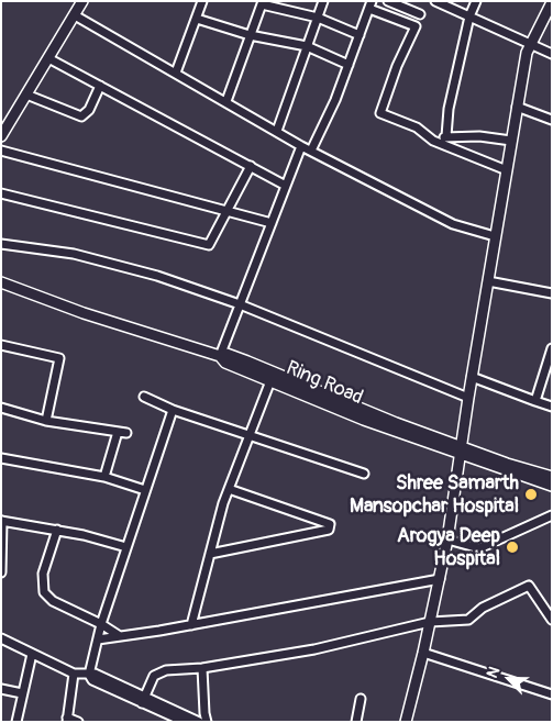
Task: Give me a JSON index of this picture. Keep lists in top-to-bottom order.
{
  "streets": {
    "main road": ["Ring Road"]
  },
  "places": ["Shree Samarth Mansopchar Hospital", "Arogya Deep Hospital"],
  "north": "top left"
}
